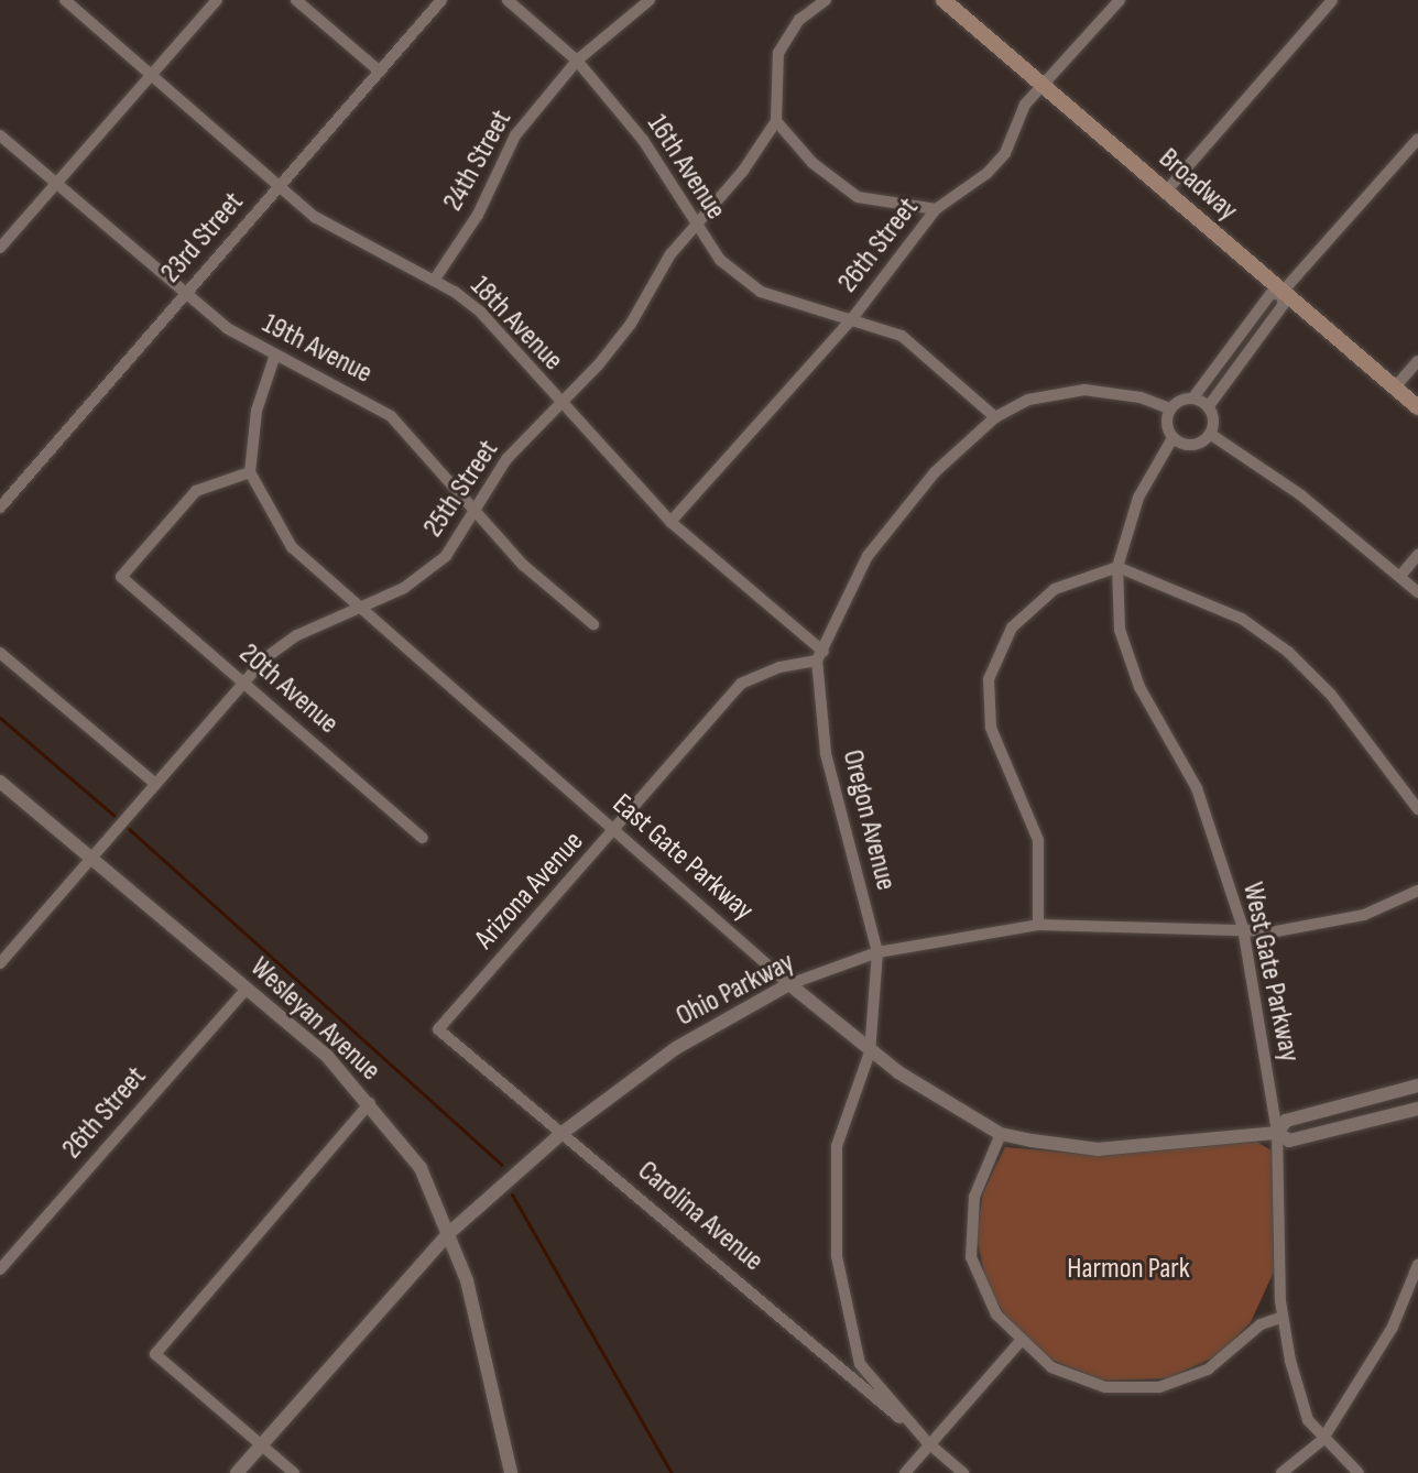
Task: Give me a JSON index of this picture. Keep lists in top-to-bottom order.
{
  "streets": {
    "main road": ["Broadway"],
    "street": [
      "24th Street",
      "16th Avenue",
      "23rd Street",
      "26th Street",
      "18th Avenue",
      "19th Avenue",
      "25th Street",
      "20th Avenue",
      "Oregon Avenue",
      "East Gate Parkway",
      "Arizona Avenue",
      "West Gate Parkway",
      "Ohio Parkway",
      "Wesleyan Avenue",
      "Carolina Avenue"
    ]
  },
  "crossings": [
    ["24th Street", "16th Avenue"],
    ["24th Street", "18th Avenue"],
    ["16th Avenue", "26th Street"],
    ["16th Avenue", "25th Street"],
    ["Broadway", "26th Street"],
    ["23rd Street", "18th Avenue"],
    ["23rd Street", "19th Avenue"],
    ["26th Street", "18th Avenue"],
    ["26th Street", "Wesleyan Avenue"],
    ["18th Avenue", "25th Street"],
    ["18th Avenue", "Oregon Avenue"],
    ["18th Avenue", "Arizona Avenue"],
    ["19th Avenue", "25th Street"],
    ["25th Street", "20th Avenue"],
    ["25th Street", "East Gate Parkway"],
    ["25th Street", "Wesleyan Avenue"],
    ["20th Avenue", "East Gate Parkway"],
    ["Oregon Avenue", "East Gate Parkway"],
    ["Oregon Avenue", "Arizona Avenue"],
    ["Oregon Avenue", "Ohio Parkway"],
    ["Oregon Avenue", "Carolina Avenue"],
    ["East Gate Parkway", "Arizona Avenue"],
    ["East Gate Parkway", "West Gate Parkway"],
    ["East Gate Parkway", "Ohio Parkway"],
    ["Arizona Avenue", "Carolina Avenue"],
    ["West Gate Parkway", "Ohio Parkway"],
    ["Ohio Parkway", "Wesleyan Avenue"],
    ["Ohio Parkway", "Carolina Avenue"]
  ],
  "parks": ["Harmon Park"]
}
